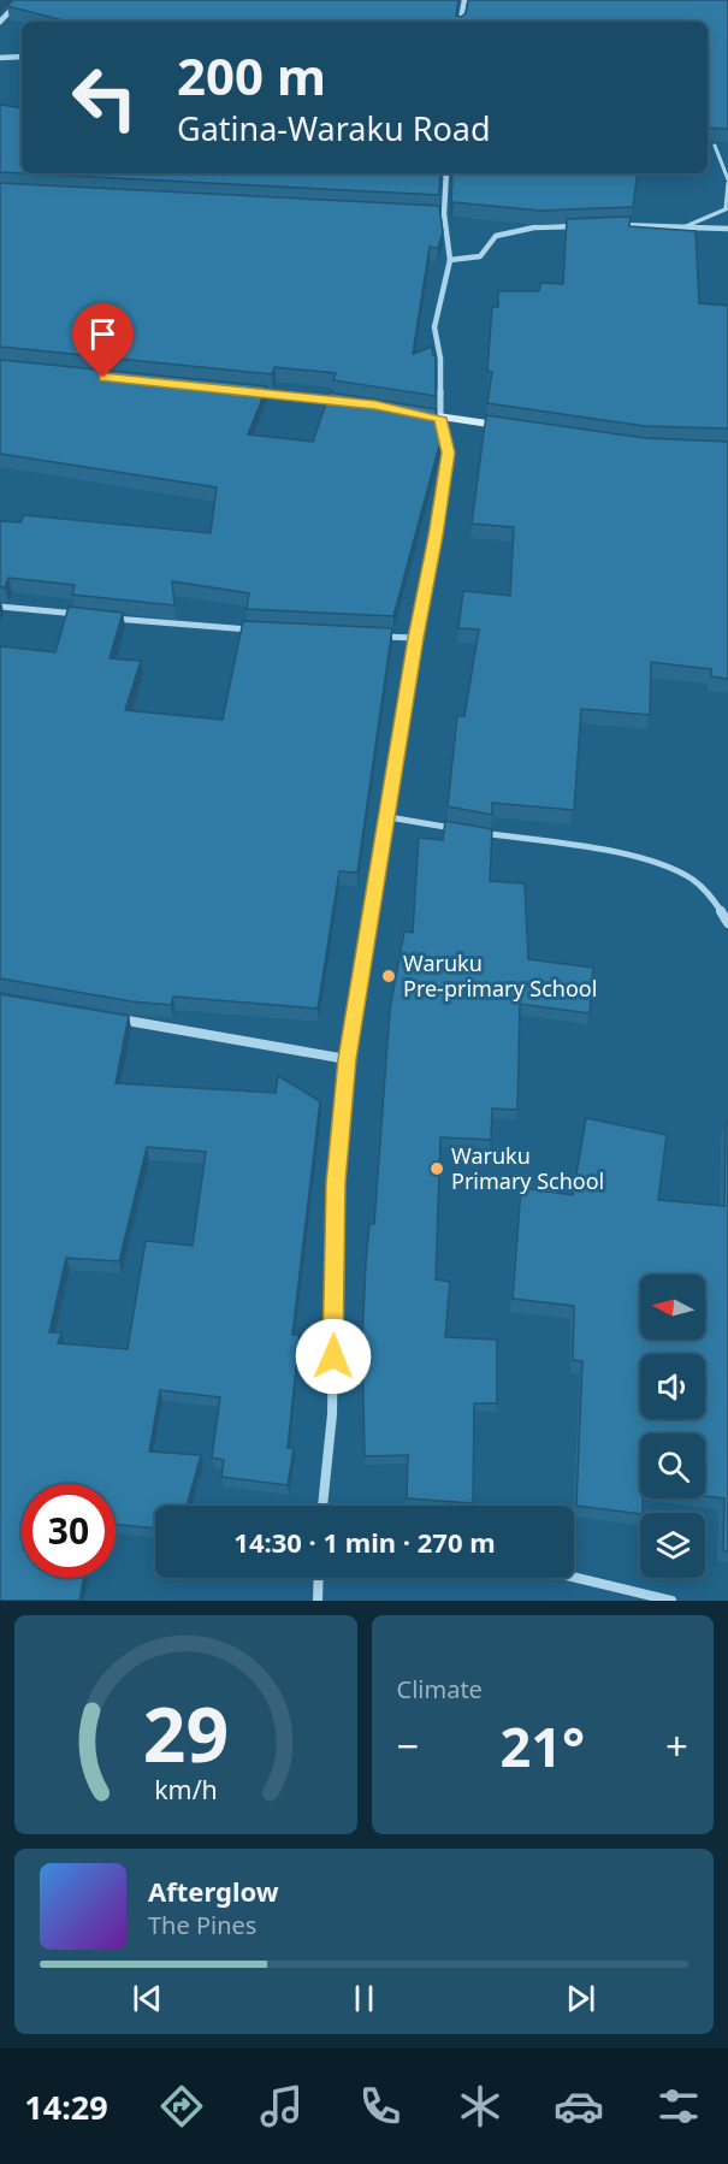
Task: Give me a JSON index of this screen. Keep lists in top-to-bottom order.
{
  "places": ["Waruku Pre-primary School", "Waruku Primary School"],
  "north": "left",
  "page": {
    "turn": ["200 m", "Gatina-Waraku Road"],
    "limit": "30",
    "trip": "14:30 · 1 min · 270 m",
    "tile": "Climate",
    "heat": ["−", "21°", "+"],
    "song": ["Afterglow", "The Pines"],
    "tabs": "14:29",
    "gauge": ["29", "km/h"]
  }
}
